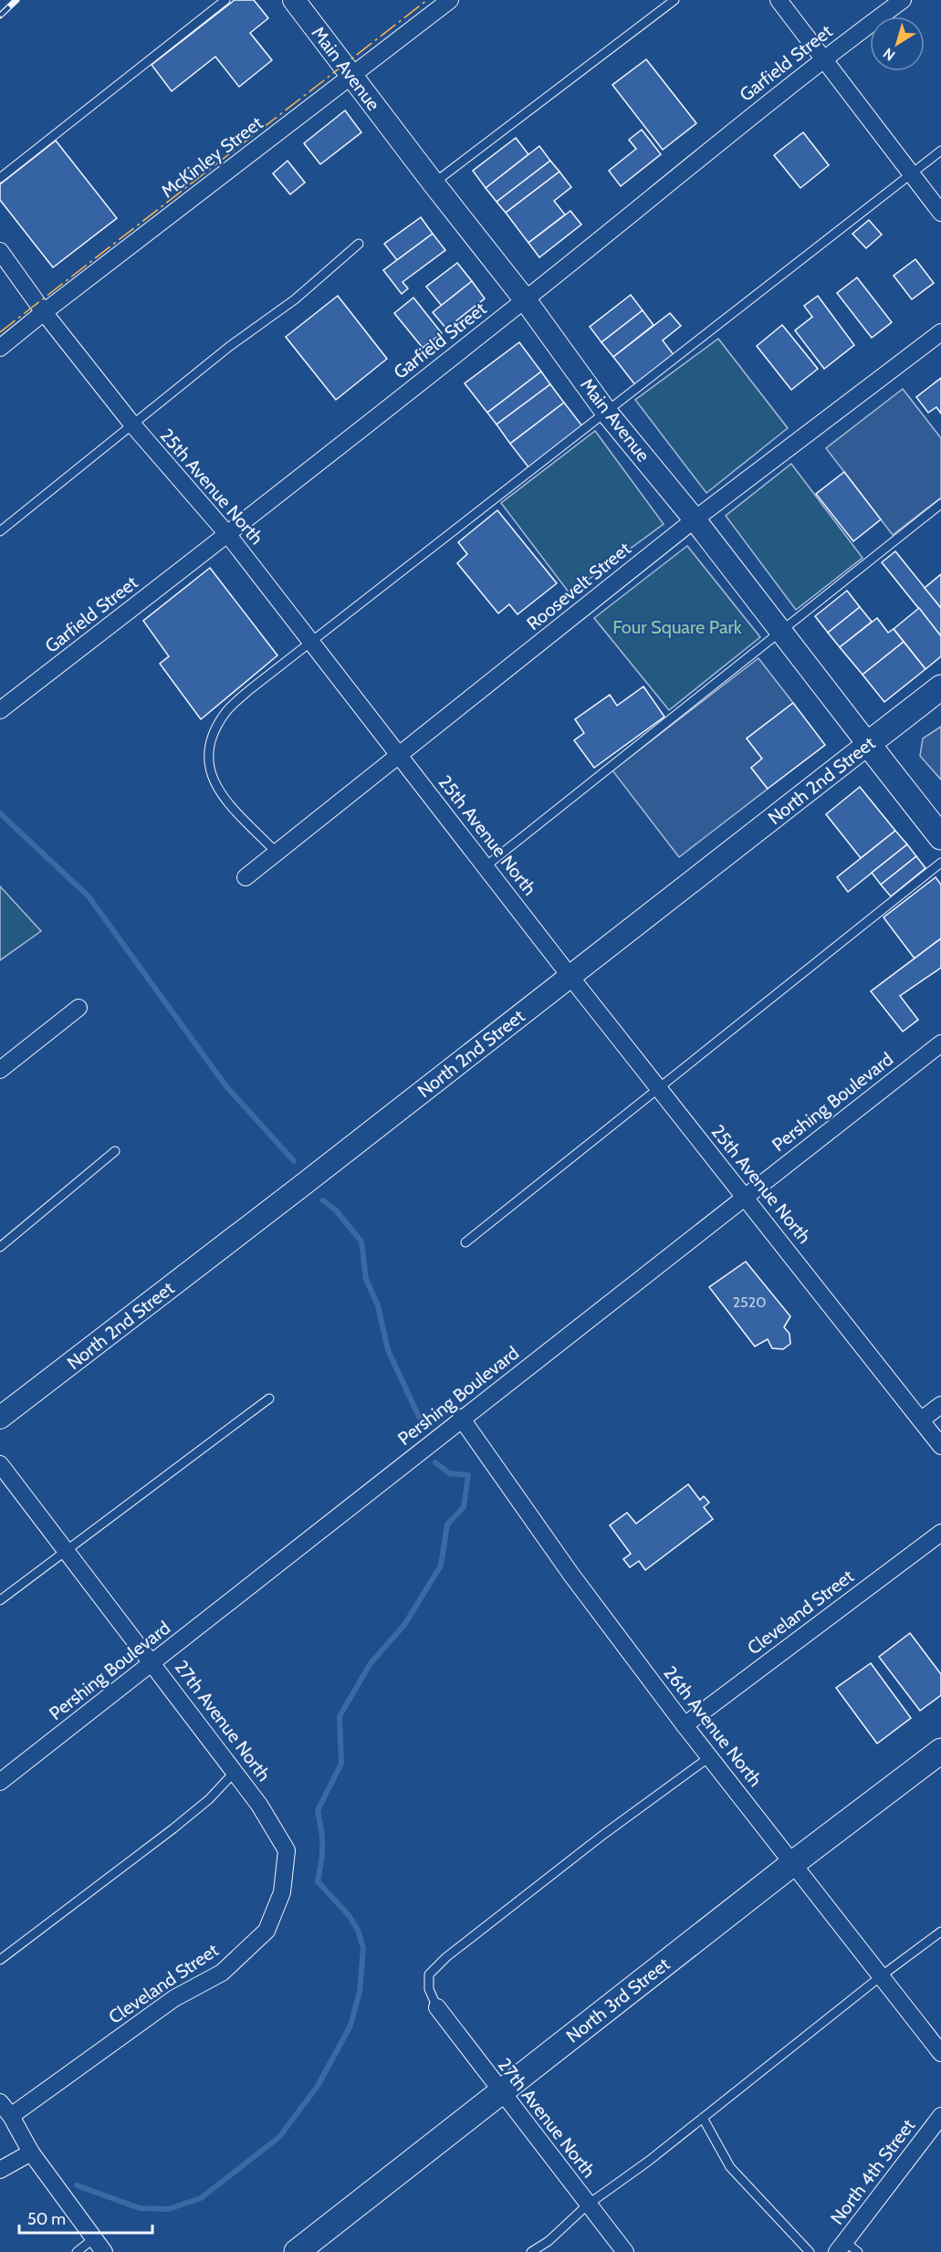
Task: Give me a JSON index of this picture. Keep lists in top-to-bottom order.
{
  "streets": {
    "main road": ["Main Avenue", "North 2nd Street", "North 3rd Street"],
    "street": [
      "Garfield Street",
      "McKinley Street",
      "25th Avenue North",
      "Roosevelt Street",
      "Pershing Boulevard",
      "Cleveland Street",
      "27th Avenue North",
      "26th Avenue North",
      "North 4th Street"
    ]
  },
  "crossings": [
    ["Garfield Street", "Main Avenue"],
    ["Garfield Street", "25th Avenue North"],
    ["Main Avenue", "McKinley Street"],
    ["Main Avenue", "Roosevelt Street"],
    ["Main Avenue", "North 2nd Street"],
    ["McKinley Street", "25th Avenue North"],
    ["25th Avenue North", "Roosevelt Street"],
    ["25th Avenue North", "North 2nd Street"],
    ["25th Avenue North", "Pershing Boulevard"],
    ["Pershing Boulevard", "27th Avenue North"],
    ["Pershing Boulevard", "26th Avenue North"],
    ["Cleveland Street", "27th Avenue North"],
    ["Cleveland Street", "26th Avenue North"],
    ["27th Avenue North", "North 3rd Street"],
    ["26th Avenue North", "North 3rd Street"]
  ],
  "parks": ["Four Square Park"],
  "house_numbers": ["2520"],
  "scale_bar": "50 m",
  "north": "bottom left"
}
